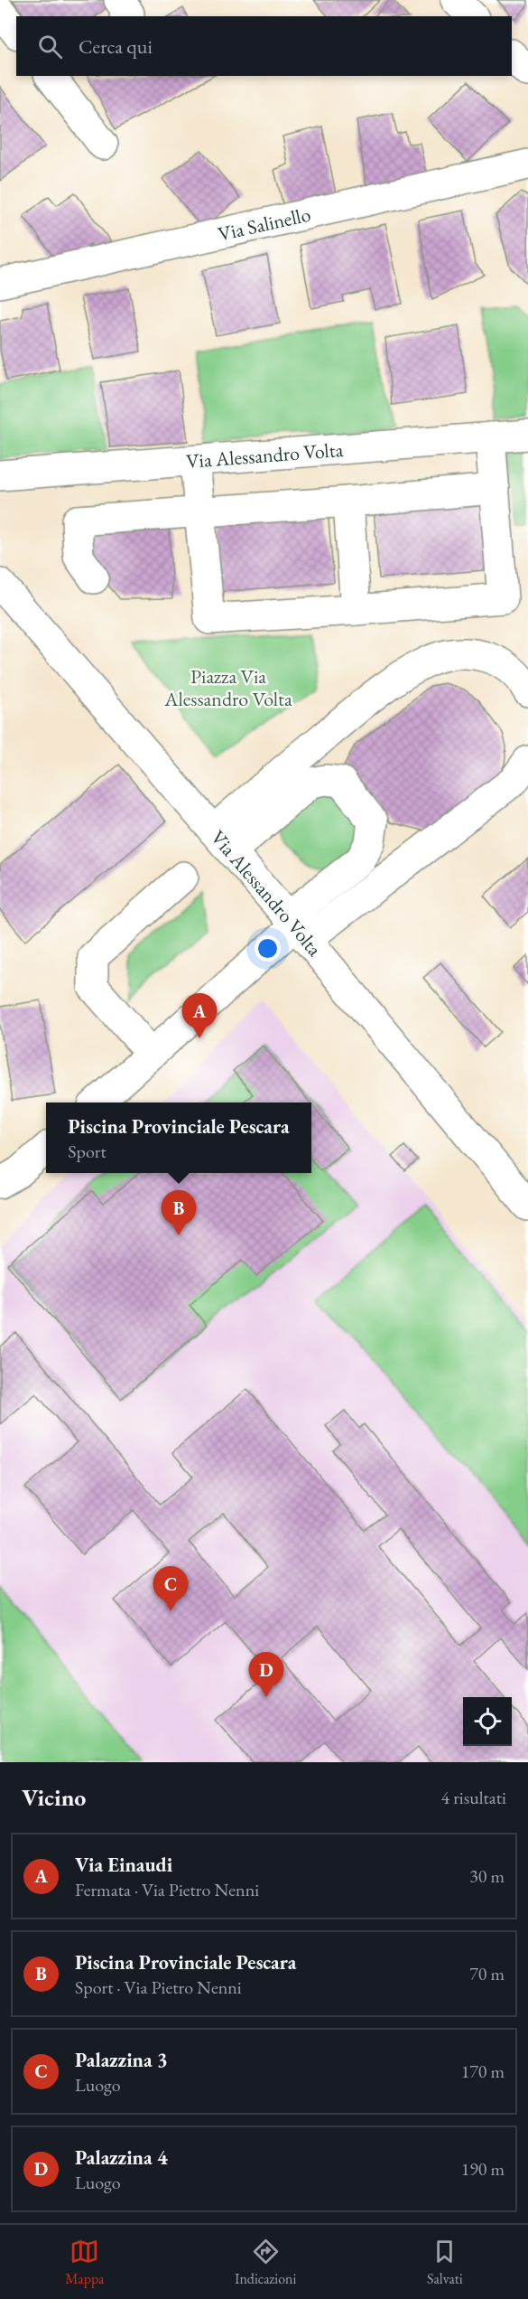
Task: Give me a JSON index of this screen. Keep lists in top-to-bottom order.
{
  "streets": {
    "street": ["Via Salinello", "Via Alessandro Volta"]
  },
  "parks": ["Piazza Via Alessandro Volta"],
  "page": {
    "search": "Cerca qui",
    "pins": [
      "A",
      "B",
      "C",
      "D"
    ],
    "popup": ["Piscina Provinciale Pescara", "Sport"],
    "heading": ["Vicino", "4 risultati"],
    "list": [
      {
        "mark": "A",
        "name": "Via Einaudi",
        "note": "Fermata · Via Pietro Nenni",
        "value": "30 m"
      },
      {
        "mark": "B",
        "name": "Piscina Provinciale Pescara",
        "note": "Sport · Via Pietro Nenni",
        "value": "70 m"
      },
      {
        "mark": "C",
        "name": "Palazzina 3",
        "note": "Luogo",
        "value": "170 m"
      },
      {
        "mark": "D",
        "name": "Palazzina 4",
        "note": "Luogo",
        "value": "190 m"
      }
    ],
    "nav": ["Mappa", "Indicazioni", "Salvati"]
  }
}
